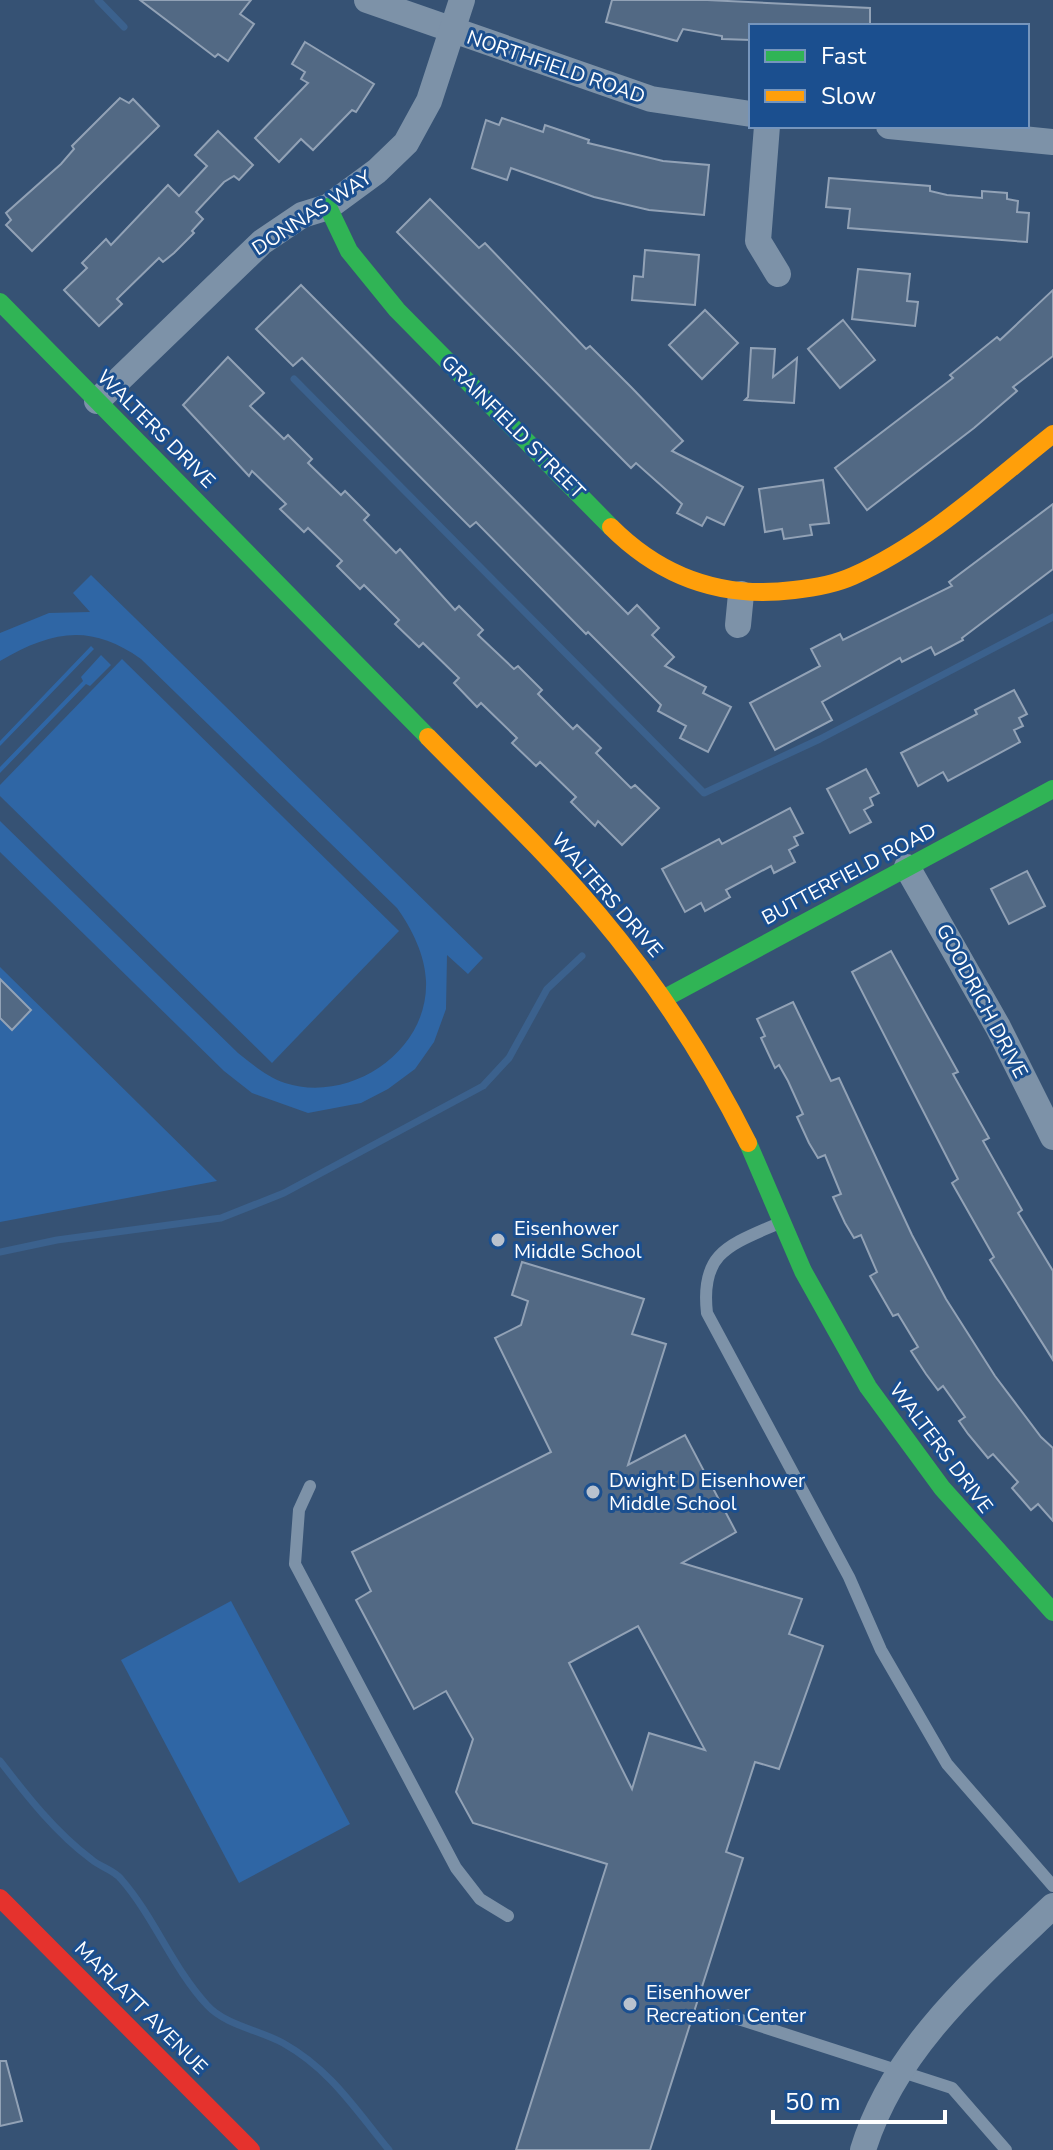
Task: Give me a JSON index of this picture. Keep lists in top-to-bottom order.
{
  "streets": {
    "street": [
      "NORTHFIELD ROAD",
      "DONNAS WAY",
      "GRAINFIELD STREET",
      "WALTERS DRIVE",
      "BUTTERFIELD ROAD",
      "GOODRICH DRIVE",
      "MARLATT AVENUE"
    ]
  },
  "crossings": [
    ["NORTHFIELD ROAD", "DONNAS WAY"],
    ["DONNAS WAY", "GRAINFIELD STREET"],
    ["DONNAS WAY", "WALTERS DRIVE"],
    ["WALTERS DRIVE", "BUTTERFIELD ROAD"],
    ["BUTTERFIELD ROAD", "GOODRICH DRIVE"]
  ],
  "places": ["Eisenhower Middle School", "Dwight D Eisenhower Middle School", "Eisenhower Recreation Center"],
  "legend": ["Fast", "Slow"],
  "scale_bar": "50 m"
}
